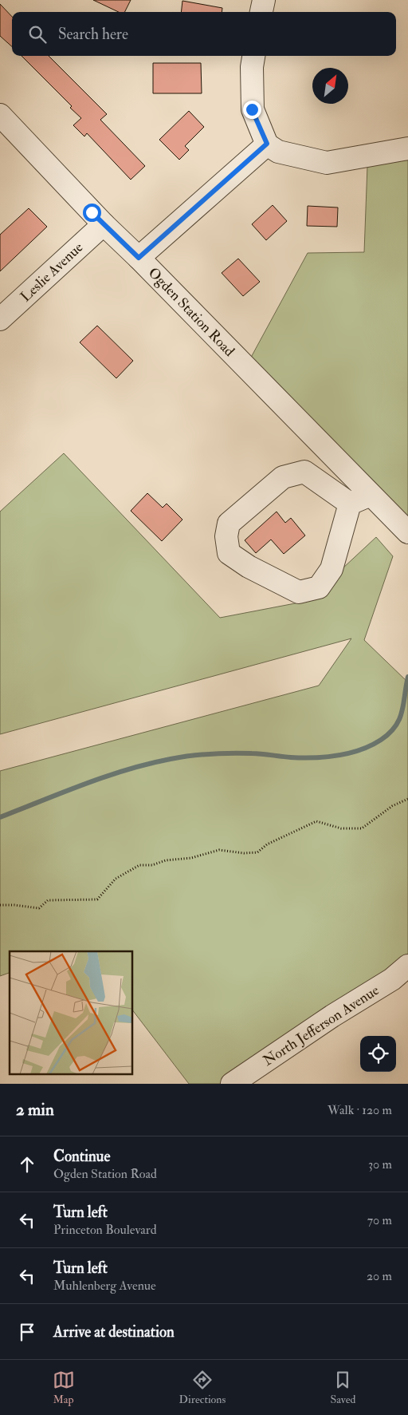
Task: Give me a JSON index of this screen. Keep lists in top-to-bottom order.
{
  "streets": {
    "street": ["Leslie Avenue", "Ogden Station Road", "North Jefferson Avenue"]
  },
  "crossings": [
    ["Leslie Avenue", "Ogden Station Road"]
  ],
  "north": "top right",
  "page": {
    "search": "Search here",
    "heading": ["2 min", "Walk · 120 m"],
    "list": [
      ["Continue", "Ogden Station Road", "30 m"],
      ["Turn left", "Princeton Boulevard", "70 m"],
      ["Turn left", "Muhlenberg Avenue", "20 m"],
      "Arrive at destination"
    ],
    "nav": ["Map", "Directions", "Saved"]
  }
}
